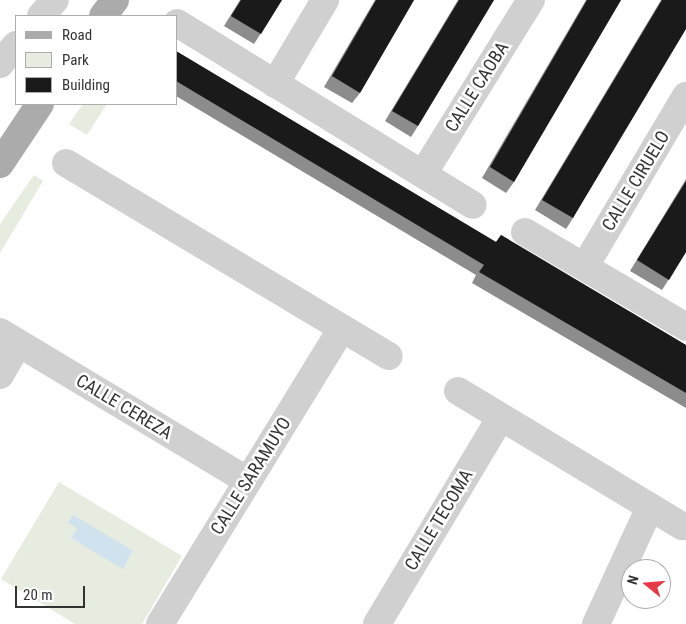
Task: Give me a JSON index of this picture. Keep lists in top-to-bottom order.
{
  "streets": {
    "street": [
      "CALLE CAOBA",
      "CALLE CIRUELO",
      "CALLE CEREZA",
      "CALLE SARAMUYO",
      "CALLE TECOMA"
    ]
  },
  "crossings": [
    ["CALLE CEREZA", "CALLE SARAMUYO"]
  ],
  "legend": ["Road", "Park", "Building"],
  "scale_bar": "20 m",
  "north": "left"
}
